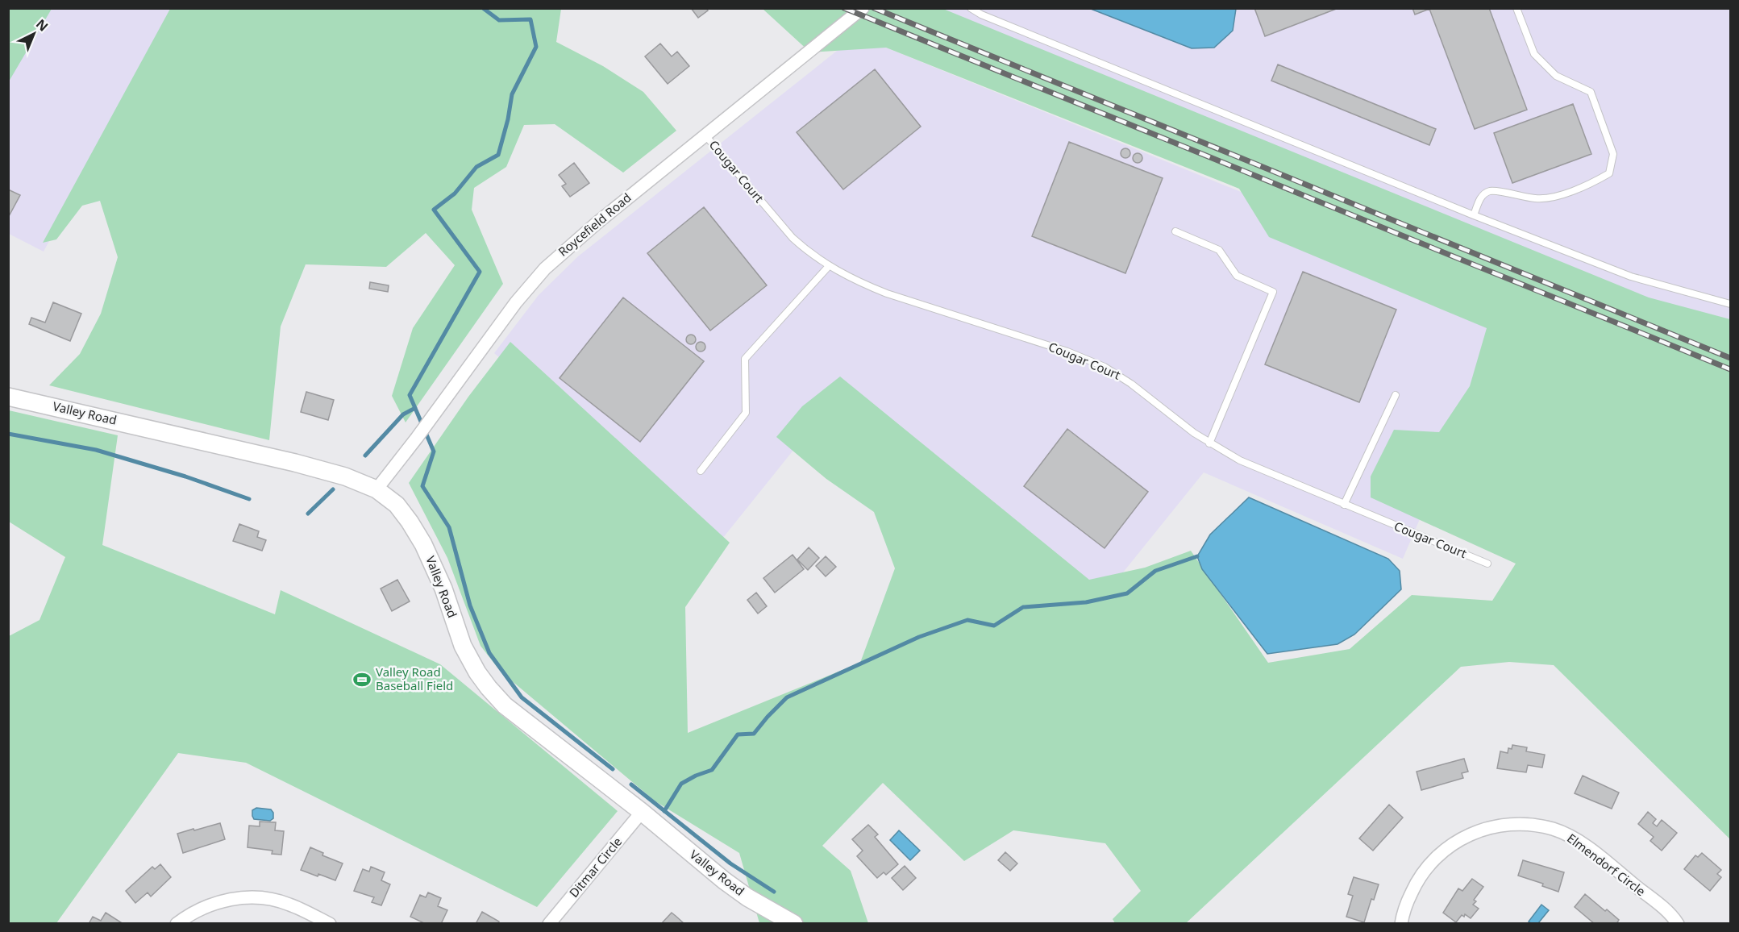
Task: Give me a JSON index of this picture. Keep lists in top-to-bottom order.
{
  "streets": {
    "street": [
      "Roycefield Road",
      "Valley Road",
      "Elmendorf Circle",
      "Ditmar Circle"
    ],
    "lane": ["Cougar Court"]
  },
  "crossings": [
    ["Cougar Court", "Roycefield Road"],
    ["Roycefield Road", "Valley Road"],
    ["Valley Road", "Ditmar Circle"]
  ],
  "places": {
    "sports": ["Valley Road Baseball Field"]
  },
  "north": "top right"
}
